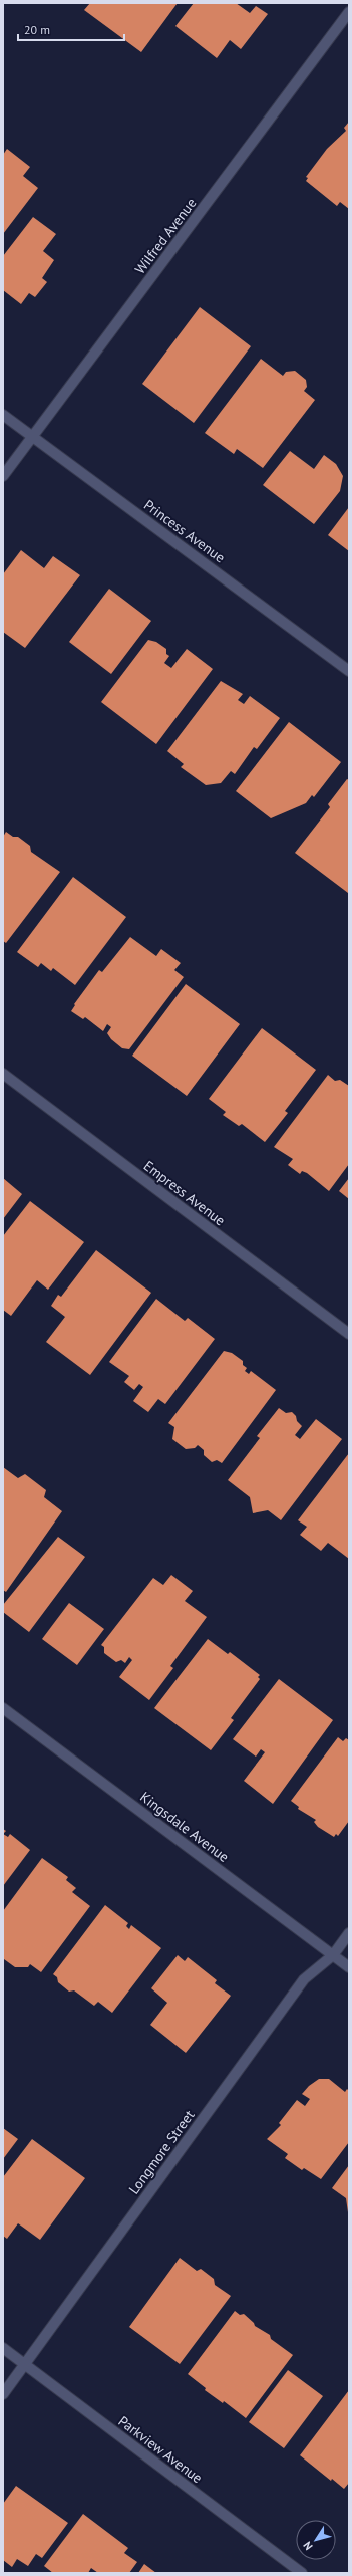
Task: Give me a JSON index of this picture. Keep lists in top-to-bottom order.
{
  "streets": {
    "street": [
      "Wilfred Avenue",
      "Princess Avenue",
      "Empress Avenue",
      "Kingsdale Avenue",
      "Longmore Street",
      "Parkview Avenue"
    ]
  },
  "crossings": [
    ["Wilfred Avenue", "Princess Avenue"],
    ["Kingsdale Avenue", "Longmore Street"],
    ["Longmore Street", "Parkview Avenue"]
  ],
  "scale_bar": "20 m",
  "north": "bottom left"
}
